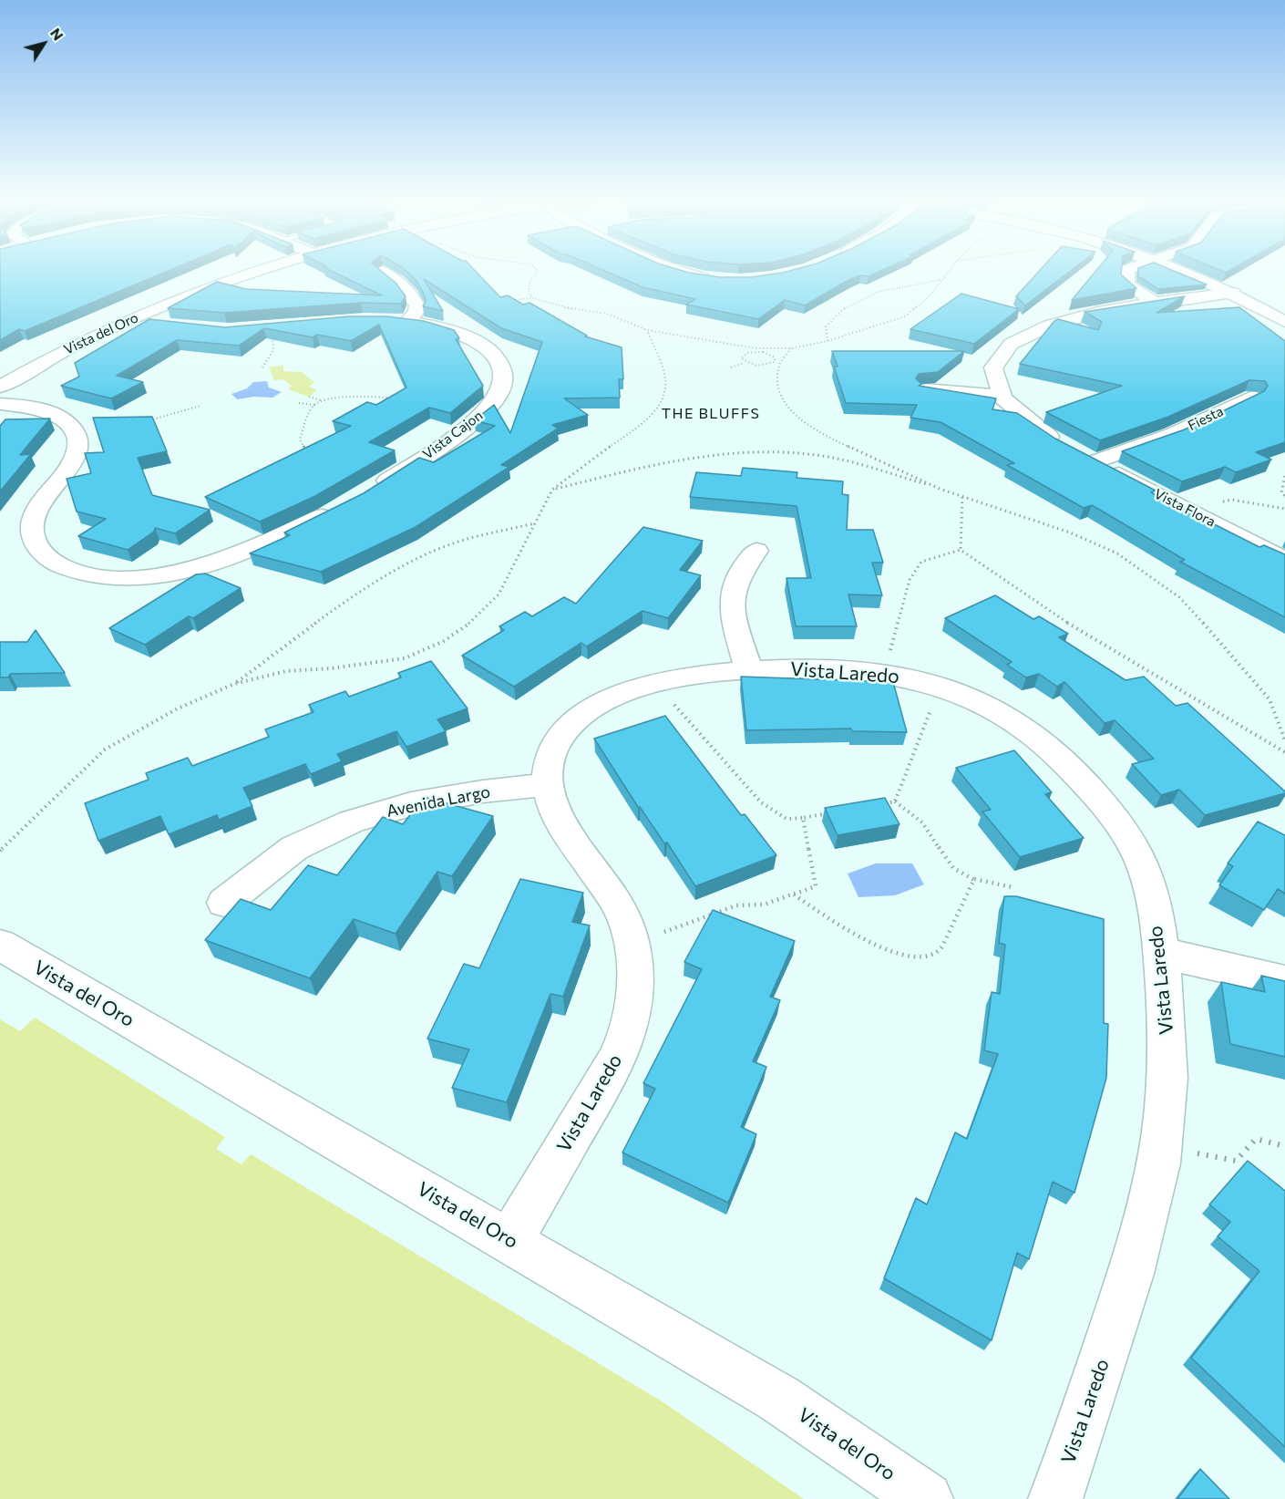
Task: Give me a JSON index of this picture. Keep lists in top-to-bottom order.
{
  "streets": {
    "street": [
      "Vista del Oro",
      "Fiesta",
      "Vista Cajon",
      "Vista Flora",
      "Vista Laredo",
      "Avenida Largo"
    ]
  },
  "crossings": [
    ["Vista del Oro", "Vista Laredo"],
    ["Fiesta", "Vista Flora"],
    ["Vista Laredo", "Avenida Largo"]
  ],
  "districts": ["THE BLUFFS"],
  "north": "top right"
}
